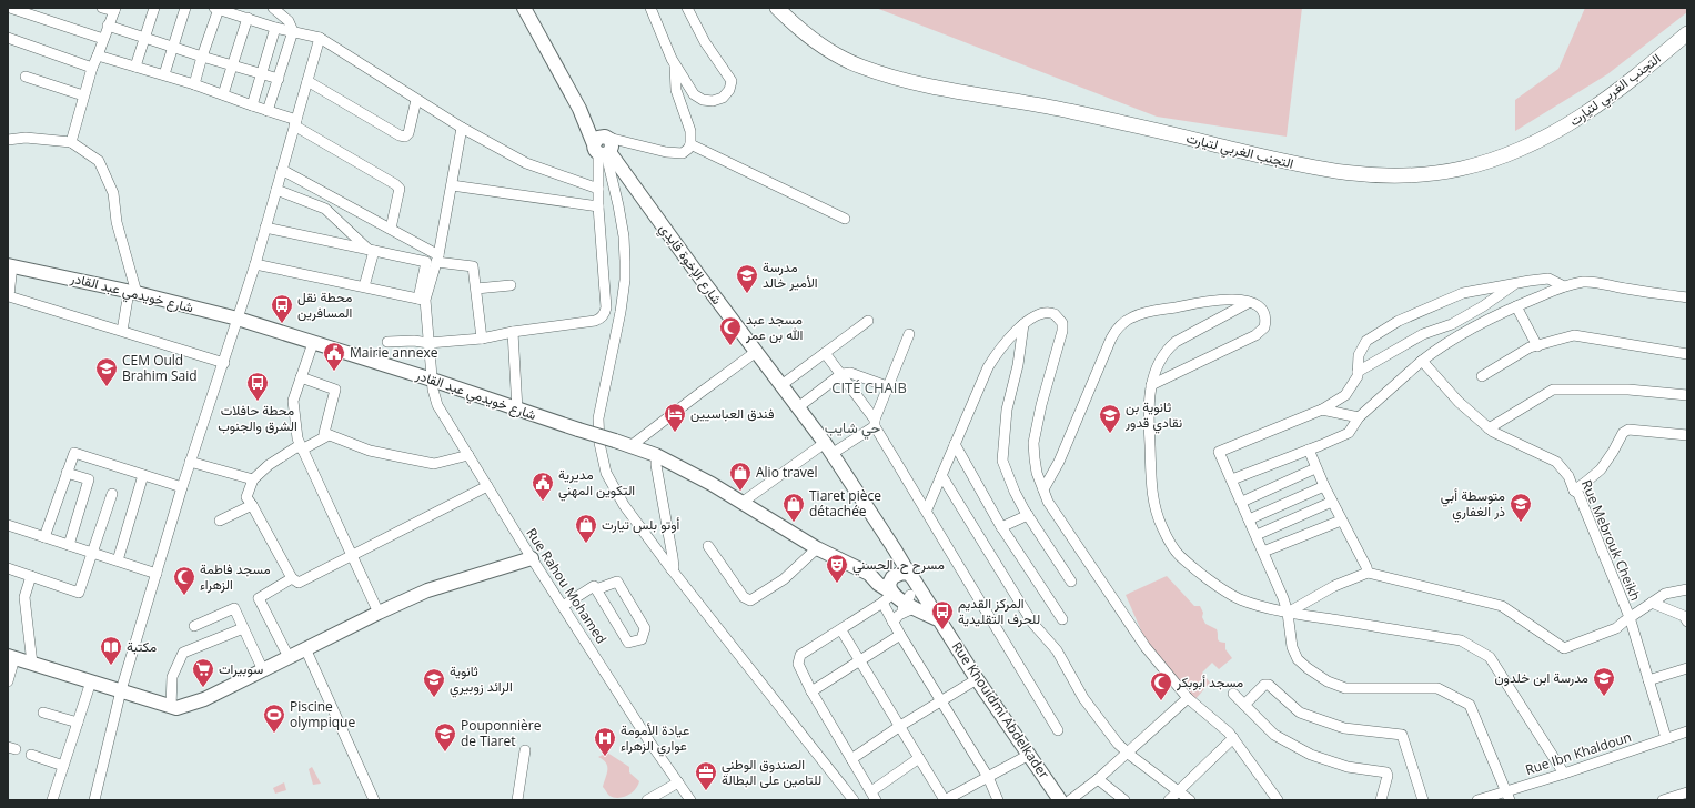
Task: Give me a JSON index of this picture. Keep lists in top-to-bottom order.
{
  "streets": {
    "highway": ["التجنب الغربي لتيارت"],
    "main road": ["شارع الإخوة قايدي", "شارع خويدمي عبد القادر", "Rue Khouidmi Abdelkader"],
    "street": ["Rue Mebrouk Cheikh", "Rue Rahou Mohamed", "Rue Ibn Khaldoun"]
  },
  "crossings": [
    ["شارع الإخوة قايدي", "شارع خويدمي عبد القادر"],
    ["شارع خويدمي عبد القادر", "Rue Rahou Mohamed"],
    ["شارع خويدمي عبد القادر", "Rue Khouidmi Abdelkader"],
    ["Rue Mebrouk Cheikh", "Rue Ibn Khaldoun"]
  ],
  "districts": ["CITÉ CHAIB", "حي شايب"],
  "places": {
    "school or university": [
      "مدرسة الأمير خالد",
      "CEM Ould Brahim Said",
      "ثانوية بن نقادي قدور",
      "متوسطة أبي ذر الغفاري",
      "مدرسة ابن خلدون",
      "ثانوية الرائد زوبيري",
      "Pouponnière de Tiaret"
    ],
    "bus stop": ["محطة نقل المسافرين", "محطة حافلات الشرق والجنوب", "المركز القديم للحرف التقليدية"],
    "mosque": ["مسجد عبد الله بن عمر", "مسجد فاطمة الزهراء", "مسجد أبوبكر"],
    "public building": ["Mairie annexe", "مديرية التكوين المهني"],
    "hotel": ["فندق العباسيين"],
    "shop": ["Alio travel", "Tiaret pièce détachée", "أوتو بلس تيارت"],
    "theatre": ["مسرح ح. الحسني"],
    "library": ["مكتبة"],
    "supermarket": ["سوبيرات"],
    "sports": ["Piscine olympique"],
    "hospital": ["عيادة الأمومة عواري الزهراء"],
    "office": ["الصندوق الوطني للتامين على البطالة"]
  }
}
